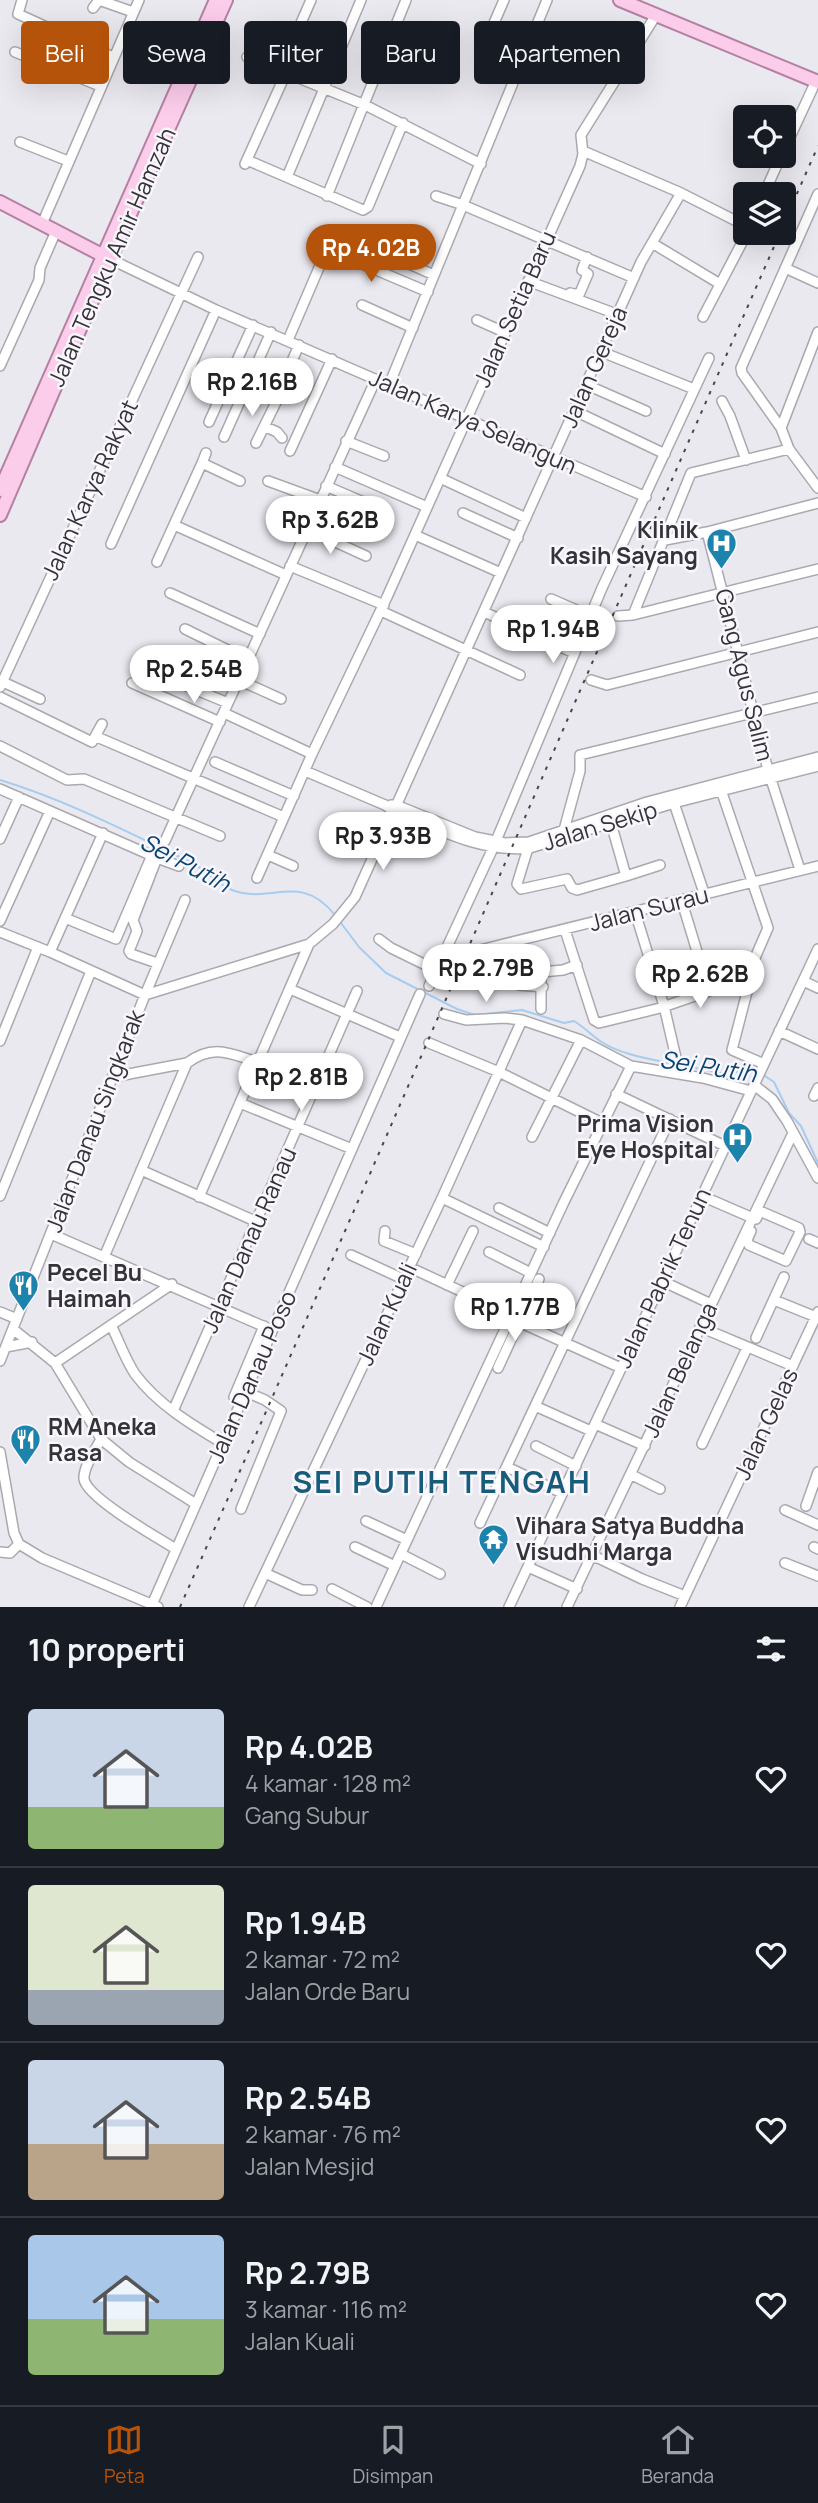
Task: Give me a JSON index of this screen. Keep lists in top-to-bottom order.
{
  "streets": {
    "main road": ["Jalan Tengku Amir Hamzah"],
    "street": [
      "Jalan Setia Baru",
      "Jalan Gereja",
      "Jalan Karya Selangun",
      "Jalan Karya Rakyat",
      "Gang Agus Salim",
      "Jalan Sekip",
      "Jalan Surau",
      "Jalan Danau Singkarak",
      "Jalan Danau Ranau",
      "Jalan Pabrik Tenun",
      "Jalan Kuali",
      "Jalan Belanga",
      "Jalan Danau Poso",
      "Jalan Gelas"
    ]
  },
  "crossings": [
    ["Jalan Tengku Amir Hamzah", "Jalan Karya Selangun"],
    ["Jalan Setia Baru", "Jalan Karya Selangun"],
    ["Jalan Setia Baru", "Jalan Sekip"],
    ["Jalan Gereja", "Jalan Karya Selangun"],
    ["Jalan Gereja", "Jalan Sekip"],
    ["Jalan Gereja", "Jalan Danau Singkarak"],
    ["Jalan Karya Selangun", "Jalan Karya Rakyat"],
    ["Gang Agus Salim", "Jalan Sekip"],
    ["Gang Agus Salim", "Jalan Surau"],
    ["Jalan Sekip", "Jalan Danau Singkarak"]
  ],
  "districts": ["SEI PUTIH TENGAH"],
  "water": ["Sei Putih"],
  "places": {
    "hospital": ["Klinik Kasih Sayang", "Prima Vision Eye Hospital"],
    "restaurant": ["Pecel Bu Haimah", "RM Aneka Rasa"],
    "temple": ["Vihara Satya Buddha Visudhi Marga"]
  },
  "page": {
    "chip": [
      "Beli",
      "Sewa",
      "Filter",
      "Baru",
      "Apartemen"
    ],
    "price": [
      "Rp 4.02B",
      "Rp 2.16B",
      "Rp 3.62B",
      "Rp 1.94B",
      "Rp 2.54B",
      "Rp 3.93B",
      "Rp 2.79B",
      "Rp 2.62B",
      "Rp 2.81B",
      "Rp 1.77B"
    ],
    "heading": "10 properti",
    "list": [
      {
        "name": "Rp 4.02B",
        "note": "4 kamar · 128 m² · Gang Subur"
      },
      {
        "name": "Rp 1.94B",
        "note": "2 kamar · 72 m² · Jalan Orde Baru"
      },
      {
        "name": "Rp 2.54B",
        "note": "2 kamar · 76 m² · Jalan Mesjid"
      },
      {
        "name": "Rp 2.79B",
        "note": "3 kamar · 116 m² · Jalan Kuali"
      }
    ],
    "tabs": ["Peta", "Disimpan", "Beranda"]
  }
}
